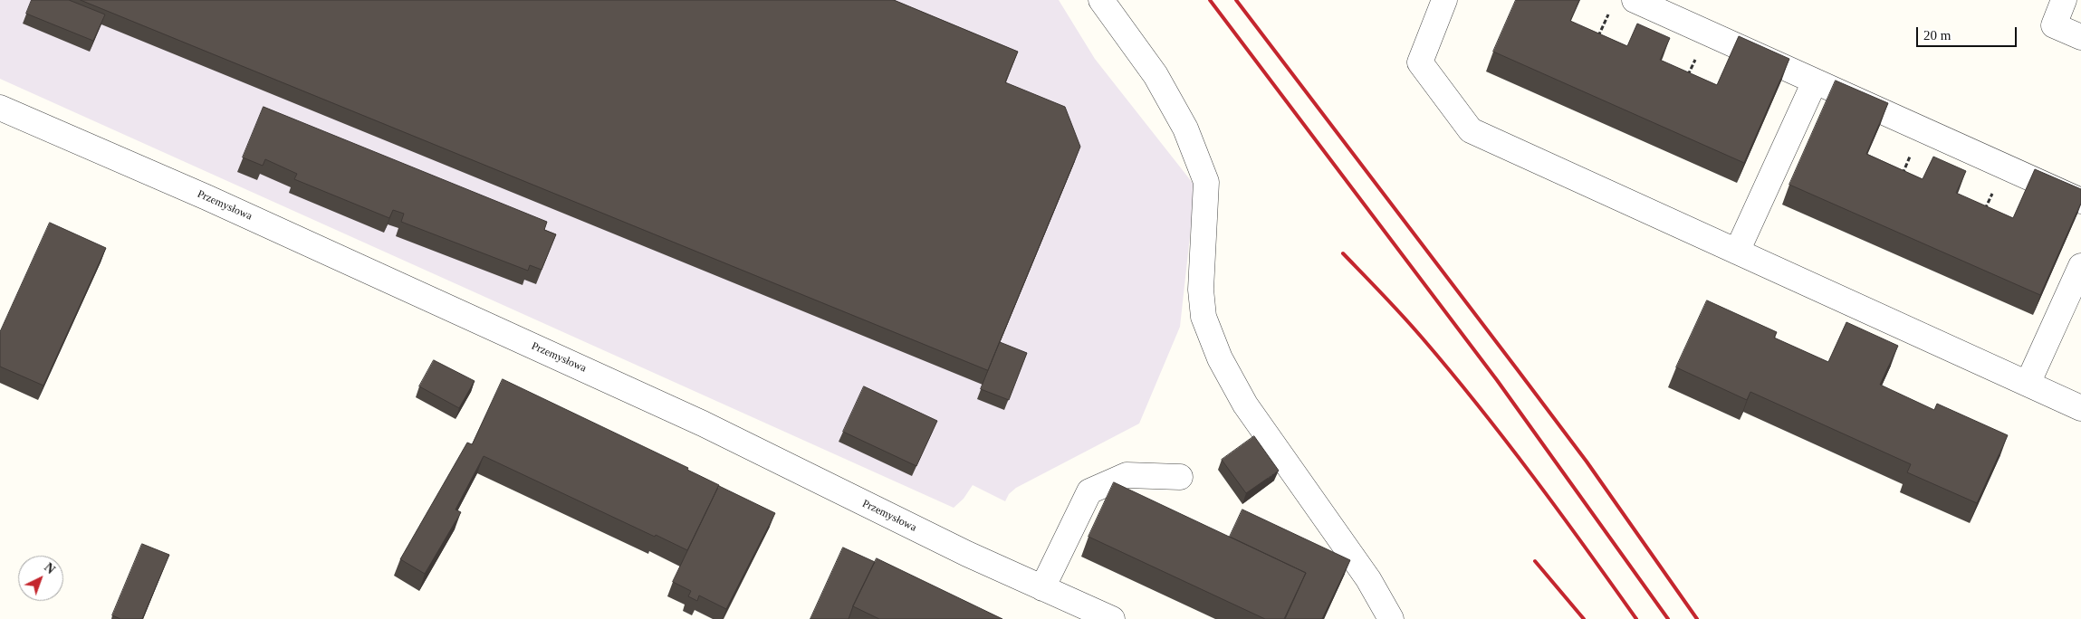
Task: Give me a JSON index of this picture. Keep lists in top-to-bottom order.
{
  "streets": {
    "street": ["Przemysłowa"]
  },
  "scale_bar": "20 m",
  "north": "top right"
}
